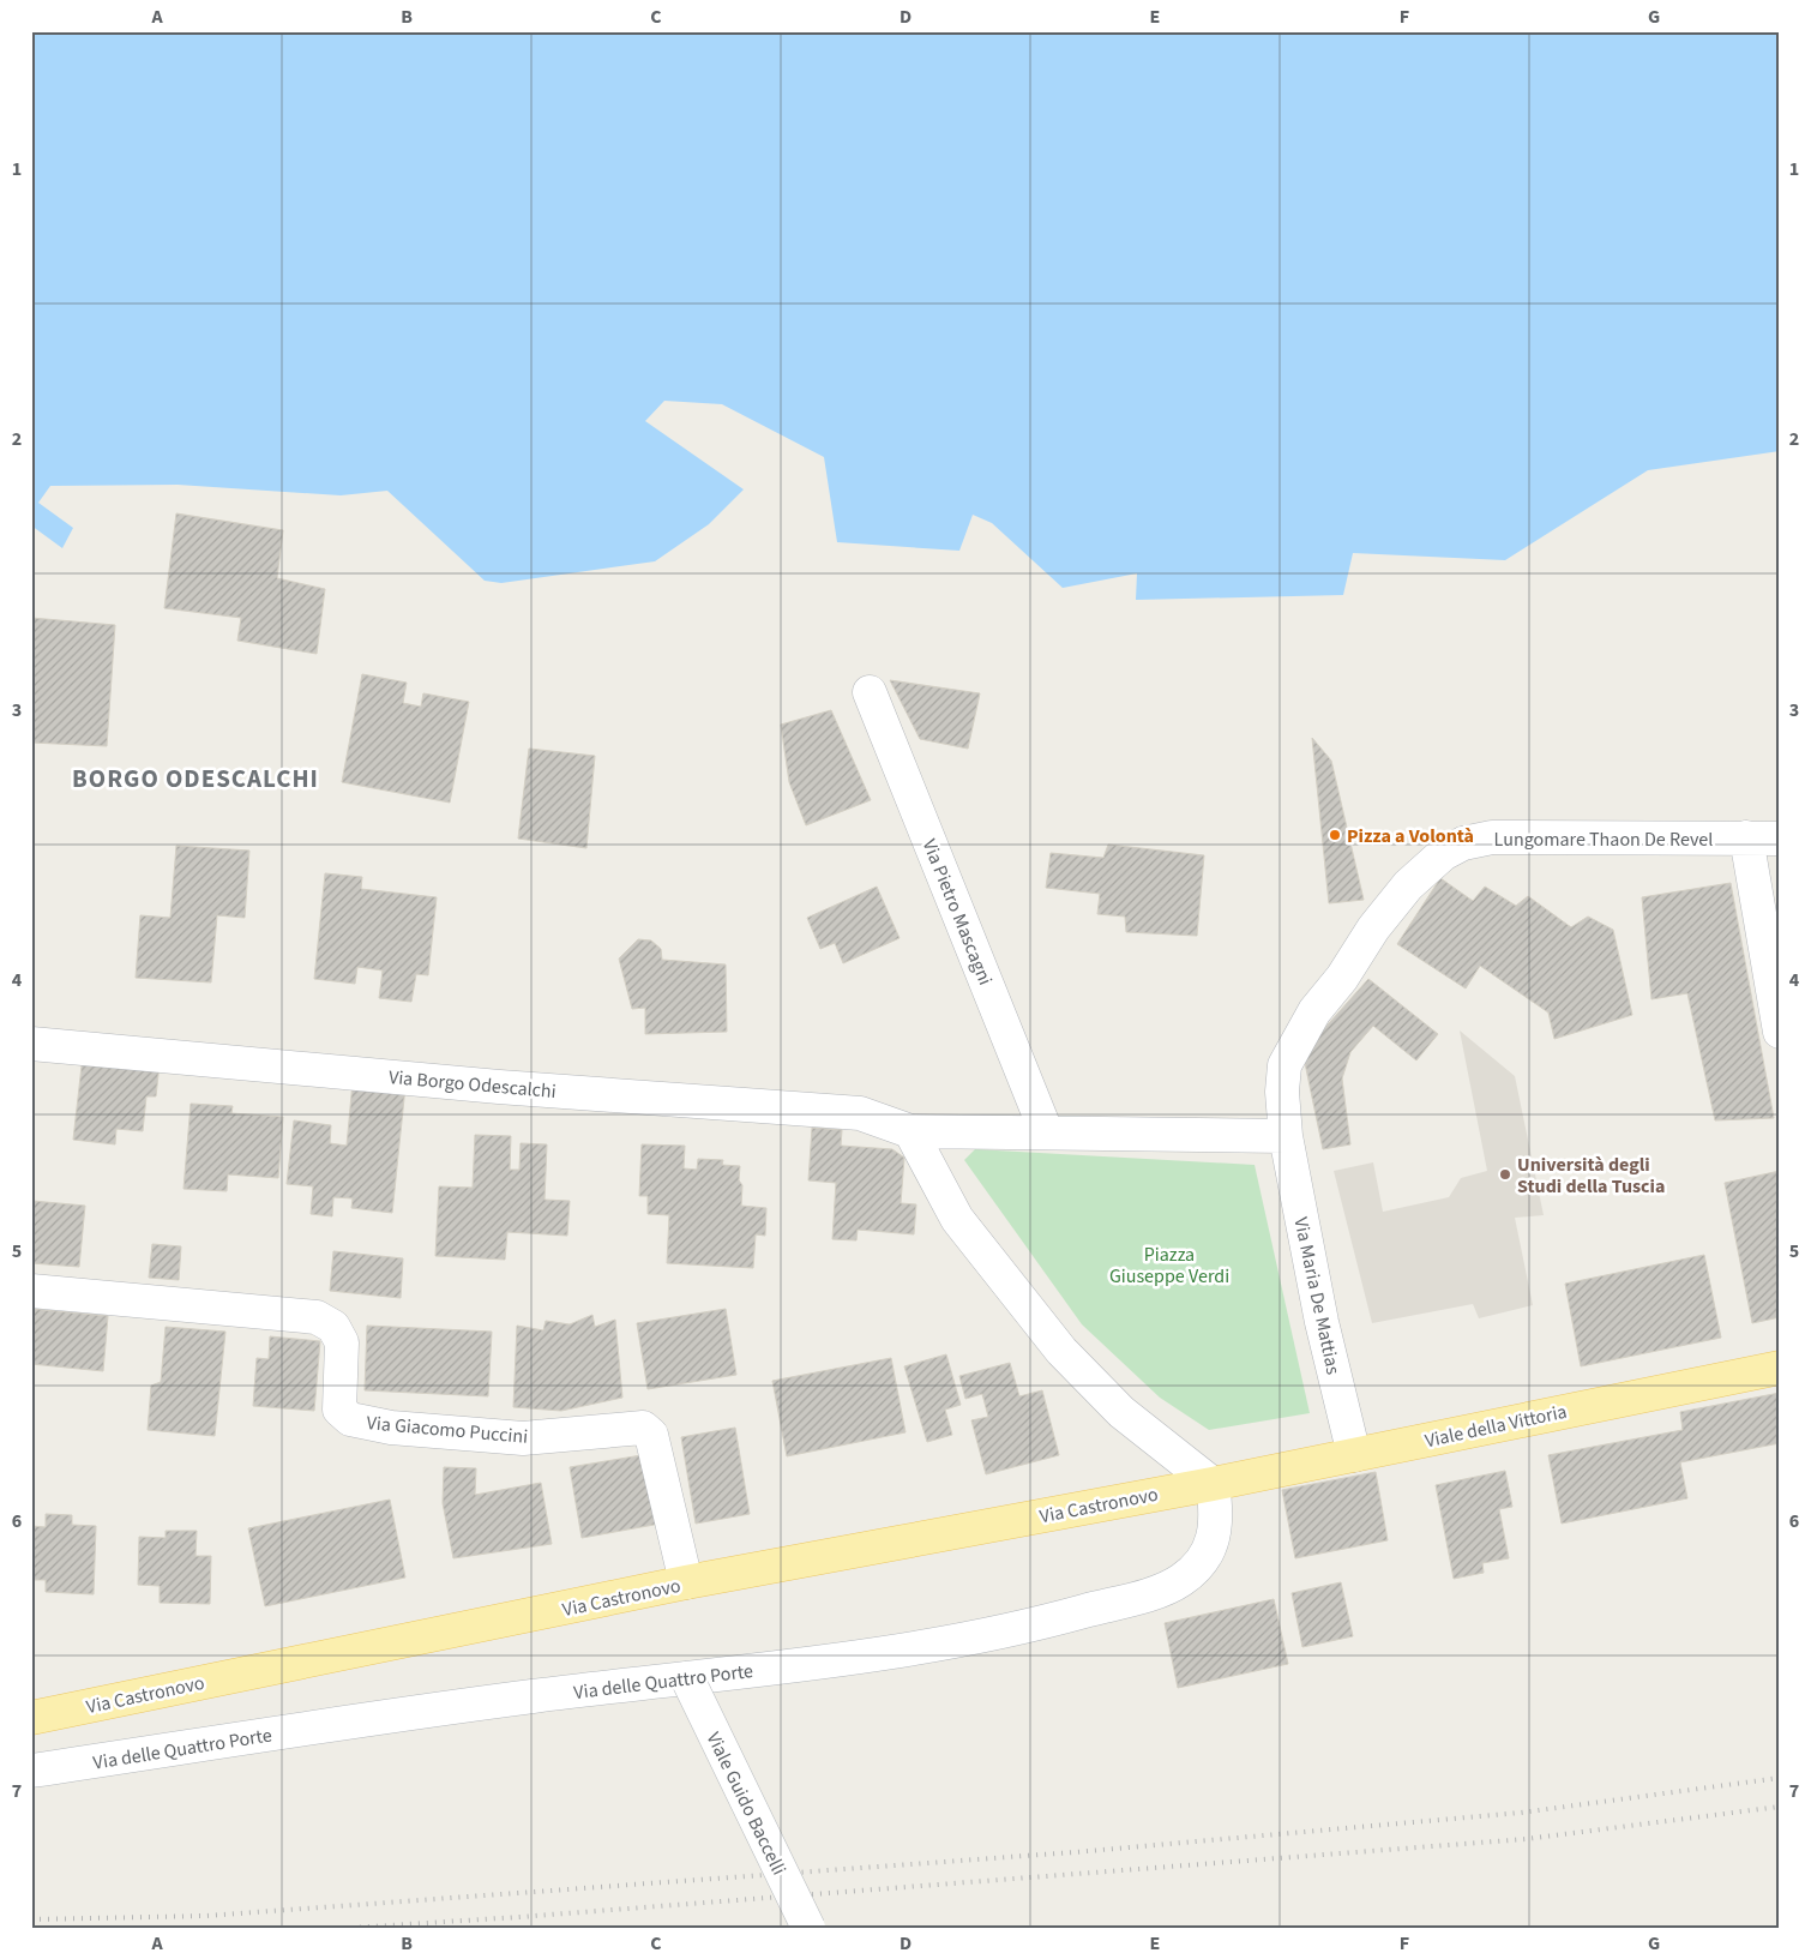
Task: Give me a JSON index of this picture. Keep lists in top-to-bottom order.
{
  "streets": {
    "main road": ["Viale della Vittoria", "Via Castronovo"],
    "street": [
      "Lungomare Thaon De Revel",
      "Via Pietro Mascagni",
      "Via Borgo Odescalchi",
      "Via Maria De Mattias",
      "Via Giacomo Puccini",
      "Via delle Quattro Porte",
      "Viale Guido Baccelli"
    ]
  },
  "crossings": [
    ["Lungomare Thaon De Revel", "Via Maria De Mattias"],
    ["Via Maria De Mattias", "Viale della Vittoria"],
    ["Viale della Vittoria", "Via Castronovo"],
    ["Viale della Vittoria", "Via delle Quattro Porte"],
    ["Via Giacomo Puccini", "Via Castronovo"],
    ["Via Castronovo", "Via delle Quattro Porte"],
    ["Via delle Quattro Porte", "Viale Guido Baccelli"]
  ],
  "districts": ["BORGO ODESCALCHI"],
  "parks": ["Piazza Giuseppe Verdi"],
  "places": ["Pizza a Volontà", "Università degli Studi della Tuscia"],
  "grid": {
    "columns": [
      "A",
      "B",
      "C",
      "D",
      "E",
      "F",
      "G"
    ],
    "rows": [
      "1",
      "2",
      "3",
      "4",
      "5",
      "6",
      "7"
    ]
  }
}
